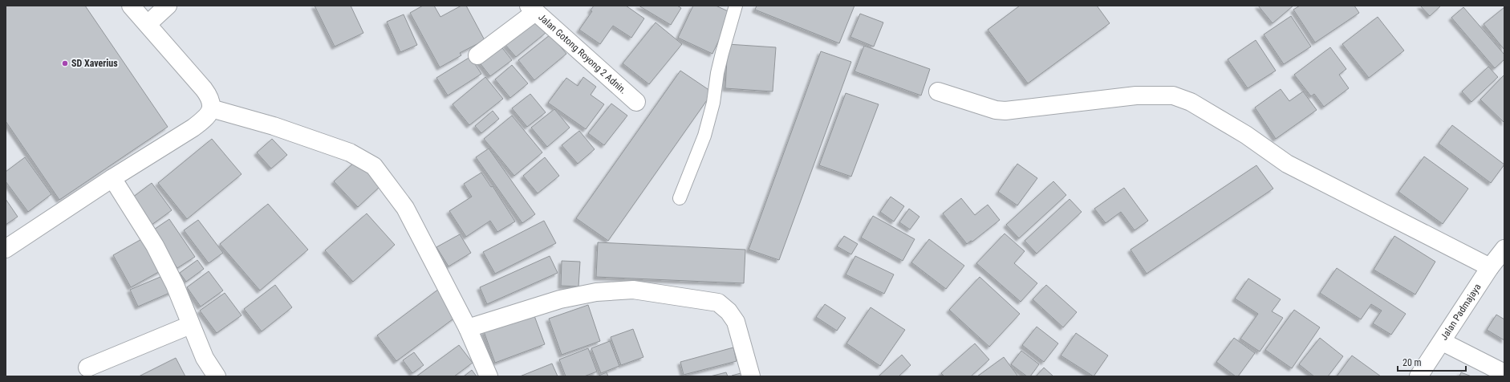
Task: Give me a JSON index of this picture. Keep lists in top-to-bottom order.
{
  "streets": {
    "street": ["Jalan Gotong Royong 2 Adnin.", "Jalan Padmajaya"]
  },
  "places": ["SD Xaverius"],
  "scale_bar": "20 m"
}
